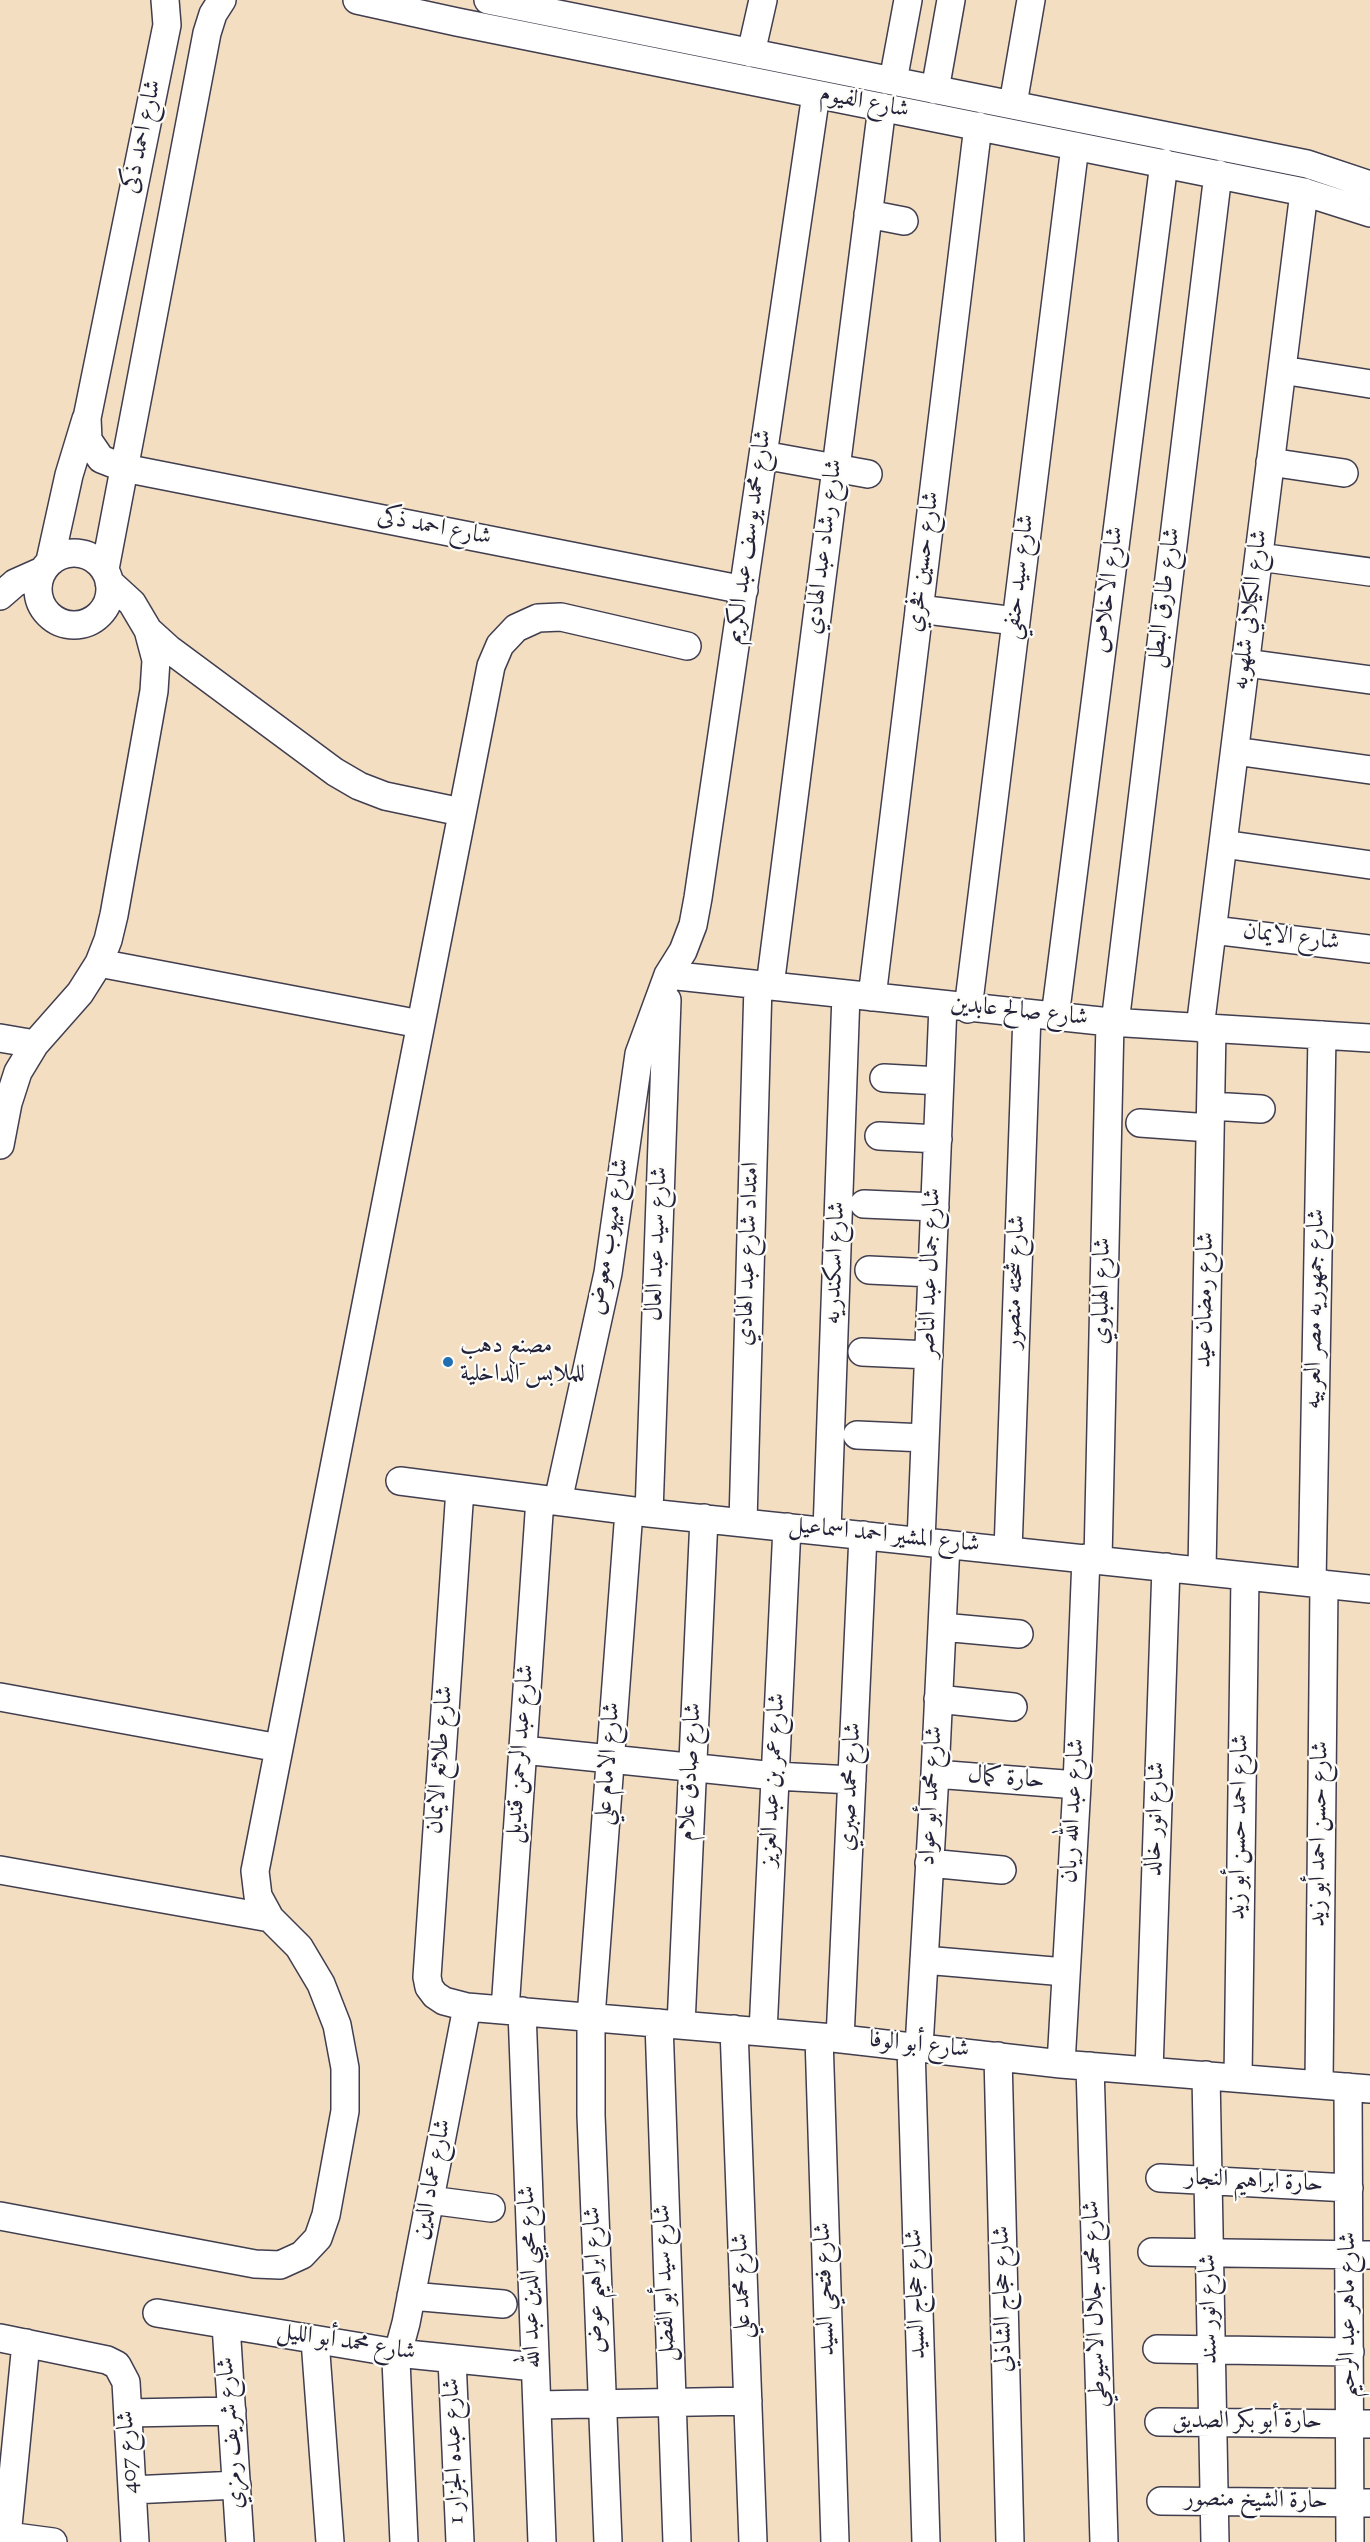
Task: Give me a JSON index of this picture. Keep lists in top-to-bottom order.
{
  "streets": {
    "street": [
      "شارع الفيوم",
      "شارع احمد ذكى",
      "شارع محمد يوسف عبد الكريم",
      "شارع رشاد عبد الهادي",
      "شارع حسين فخري",
      "شارع سيد حنفي",
      "شارع الاخلاص",
      "شارع طارق البطل",
      "شارع الكيلاني شلهوبه",
      "شارع الايمان",
      "شارع صالح عابدين",
      "شارع ميهوب معوض",
      "شارع سيد عبد العال",
      "امتداد شارع عبد الهادي",
      "شارع اسكندريه",
      "شارع جمال عبد الناصر",
      "شارع شحته منصور",
      "شارع الهلباوي",
      "شارع رمضان عيد",
      "شارع جمهوريه مصر العربيه",
      "شارع المشير احمد اسماعيل",
      "شارع عبد الرحمن قنديل",
      "شارع طلائع الايمان",
      "شارع الامام علي",
      "شارع صادق علام",
      "شارع عمر بن عبد العزيز",
      "حارة كمال",
      "شارع محمد صبري",
      "شارع محمد أبو عواد",
      "شارع عبد الله ريان",
      "شارع انور خالد",
      "شارع احمد حسن أبو زيد",
      "شارع حسن احمد أبو زيد",
      "شارع أبو الوفا",
      "شارع عماد الدين",
      "حارة ابراهيم النجار",
      "شارع محيي الدين عبد الله",
      "شارع ابراهيم عوض",
      "شارع سيد أبو الفضل",
      "شارع محمد علي",
      "شارع فتحي السيد",
      "شارع حجاج السيد",
      "شارع حجاج الشاذلي",
      "شارع محمد جلال الاسيوطي",
      "شارع انور سند",
      "شارع ماهر عبد الرحيم",
      "شارع محمد أبو الليل",
      "حارة أبو بكر الصديق",
      "شارع شريف رمزي",
      "شارع عبده الجزار 1",
      "شارع 407",
      "حارة الشيخ منصور"
    ]
  },
  "crossings": [
    ["شارع الفيوم", "شارع محمد يوسف عبد الكريم"],
    ["شارع الفيوم", "شارع رشاد عبد الهادي"],
    ["شارع الفيوم", "شارع حسين فخري"],
    ["شارع الفيوم", "شارع سيد حنفي"],
    ["شارع الفيوم", "شارع الاخلاص"],
    ["شارع الفيوم", "شارع طارق البطل"],
    ["شارع الفيوم", "شارع الكيلاني شلهوبه"],
    ["شارع احمد ذكى", "شارع محمد يوسف عبد الكريم"],
    ["شارع محمد يوسف عبد الكريم", "شارع صالح عابدين"],
    ["شارع محمد يوسف عبد الكريم", "شارع ميهوب معوض"],
    ["شارع محمد يوسف عبد الكريم", "شارع سيد عبد العال"],
    ["شارع رشاد عبد الهادي", "شارع صالح عابدين"],
    ["شارع رشاد عبد الهادي", "امتداد شارع عبد الهادي"],
    ["شارع حسين فخري", "شارع صالح عابدين"],
    ["شارع حسين فخري", "شارع اسكندريه"],
    ["شارع سيد حنفي", "شارع صالح عابدين"],
    ["شارع سيد حنفي", "شارع جمال عبد الناصر"],
    ["شارع الاخلاص", "شارع صالح عابدين"],
    ["شارع طارق البطل", "شارع صالح عابدين"],
    ["شارع طارق البطل", "شارع الهلباوي"],
    ["شارع الكيلاني شلهوبه", "شارع الايمان"],
    ["شارع الكيلاني شلهوبه", "شارع صالح عابدين"],
    ["شارع الكيلاني شلهوبه", "شارع رمضان عيد"],
    ["شارع صالح عابدين", "شارع ميهوب معوض"],
    ["شارع صالح عابدين", "شارع سيد عبد العال"],
    ["شارع صالح عابدين", "امتداد شارع عبد الهادي"],
    ["شارع صالح عابدين", "شارع اسكندريه"],
    ["شارع صالح عابدين", "شارع جمال عبد الناصر"],
    ["شارع صالح عابدين", "شارع شحته منصور"],
    ["شارع صالح عابدين", "شارع الهلباوي"],
    ["شارع صالح عابدين", "شارع رمضان عيد"],
    ["شارع صالح عابدين", "شارع جمهوريه مصر العربيه"],
    ["شارع ميهوب معوض", "شارع سيد عبد العال"],
    ["شارع ميهوب معوض", "شارع المشير احمد اسماعيل"],
    ["شارع ميهوب معوض", "شارع عبد الرحمن قنديل"],
    ["شارع سيد عبد العال", "شارع المشير احمد اسماعيل"],
    ["شارع سيد عبد العال", "شارع الامام علي"],
    ["امتداد شارع عبد الهادي", "شارع المشير احمد اسماعيل"],
    ["شارع اسكندريه", "شارع المشير احمد اسماعيل"],
    ["شارع جمال عبد الناصر", "شارع المشير احمد اسماعيل"],
    ["شارع جمال عبد الناصر", "شارع محمد أبو عواد"],
    ["شارع شحته منصور", "شارع المشير احمد اسماعيل"],
    ["شارع الهلباوي", "شارع المشير احمد اسماعيل"],
    ["شارع الهلباوي", "شارع عبد الله ريان"],
    ["شارع رمضان عيد", "شارع المشير احمد اسماعيل"],
    ["شارع جمهوريه مصر العربيه", "شارع المشير احمد اسماعيل"],
    ["شارع جمهوريه مصر العربيه", "شارع حسن احمد أبو زيد"],
    ["شارع المشير احمد اسماعيل", "شارع عبد الرحمن قنديل"],
    ["شارع المشير احمد اسماعيل", "شارع طلائع الايمان"],
    ["شارع المشير احمد اسماعيل", "شارع الامام علي"],
    ["شارع المشير احمد اسماعيل", "شارع صادق علام"],
    ["شارع المشير احمد اسماعيل", "شارع عمر بن عبد العزيز"],
    ["شارع المشير احمد اسماعيل", "شارع محمد صبري"],
    ["شارع المشير احمد اسماعيل", "شارع محمد أبو عواد"],
    ["شارع المشير احمد اسماعيل", "شارع عبد الله ريان"],
    ["شارع المشير احمد اسماعيل", "شارع انور خالد"],
    ["شارع المشير احمد اسماعيل", "شارع احمد حسن أبو زيد"],
    ["شارع المشير احمد اسماعيل", "شارع حسن احمد أبو زيد"],
    ["شارع عبد الرحمن قنديل", "شارع أبو الوفا"],
    ["شارع عبد الرحمن قنديل", "شارع محيي الدين عبد الله"],
    ["شارع طلائع الايمان", "شارع أبو الوفا"],
    ["شارع طلائع الايمان", "شارع عماد الدين"],
    ["شارع الامام علي", "شارع أبو الوفا"],
    ["شارع الامام علي", "شارع ابراهيم عوض"],
    ["شارع صادق علام", "شارع أبو الوفا"],
    ["شارع صادق علام", "شارع سيد أبو الفضل"],
    ["شارع عمر بن عبد العزيز", "شارع أبو الوفا"],
    ["حارة كمال", "شارع محمد أبو عواد"],
    ["حارة كمال", "شارع عبد الله ريان"],
    ["شارع محمد صبري", "شارع أبو الوفا"],
    ["شارع محمد صبري", "شارع فتحي السيد"],
    ["شارع محمد أبو عواد", "شارع أبو الوفا"],
    ["شارع محمد أبو عواد", "شارع حجاج السيد"],
    ["شارع عبد الله ريان", "شارع أبو الوفا"],
    ["شارع انور خالد", "شارع أبو الوفا"],
    ["شارع احمد حسن أبو زيد", "شارع أبو الوفا"],
    ["شارع حسن احمد أبو زيد", "شارع أبو الوفا"],
    ["شارع أبو الوفا", "شارع عماد الدين"],
    ["شارع أبو الوفا", "شارع محيي الدين عبد الله"],
    ["شارع أبو الوفا", "شارع ابراهيم عوض"],
    ["شارع أبو الوفا", "شارع سيد أبو الفضل"],
    ["شارع أبو الوفا", "شارع محمد علي"],
    ["شارع أبو الوفا", "شارع فتحي السيد"],
    ["شارع أبو الوفا", "شارع حجاج السيد"],
    ["شارع أبو الوفا", "شارع حجاج الشاذلي"],
    ["شارع أبو الوفا", "شارع محمد جلال الاسيوطي"],
    ["شارع أبو الوفا", "شارع انور سند"],
    ["شارع أبو الوفا", "شارع ماهر عبد الرحيم"],
    ["شارع عماد الدين", "شارع محمد أبو الليل"],
    ["حارة ابراهيم النجار", "شارع انور سند"],
    ["حارة ابراهيم النجار", "شارع ماهر عبد الرحيم"],
    ["شارع محيي الدين عبد الله", "شارع محمد أبو الليل"],
    ["شارع انور سند", "حارة أبو بكر الصديق"],
    ["شارع انور سند", "حارة الشيخ منصور"],
    ["شارع ماهر عبد الرحيم", "حارة أبو بكر الصديق"],
    ["شارع ماهر عبد الرحيم", "حارة الشيخ منصور"],
    ["شارع محمد أبو الليل", "شارع شريف رمزي"],
    ["شارع محمد أبو الليل", "شارع عبده الجزار 1"]
  ],
  "places": ["مصنع دهب للملابس الداخلية"]
}
